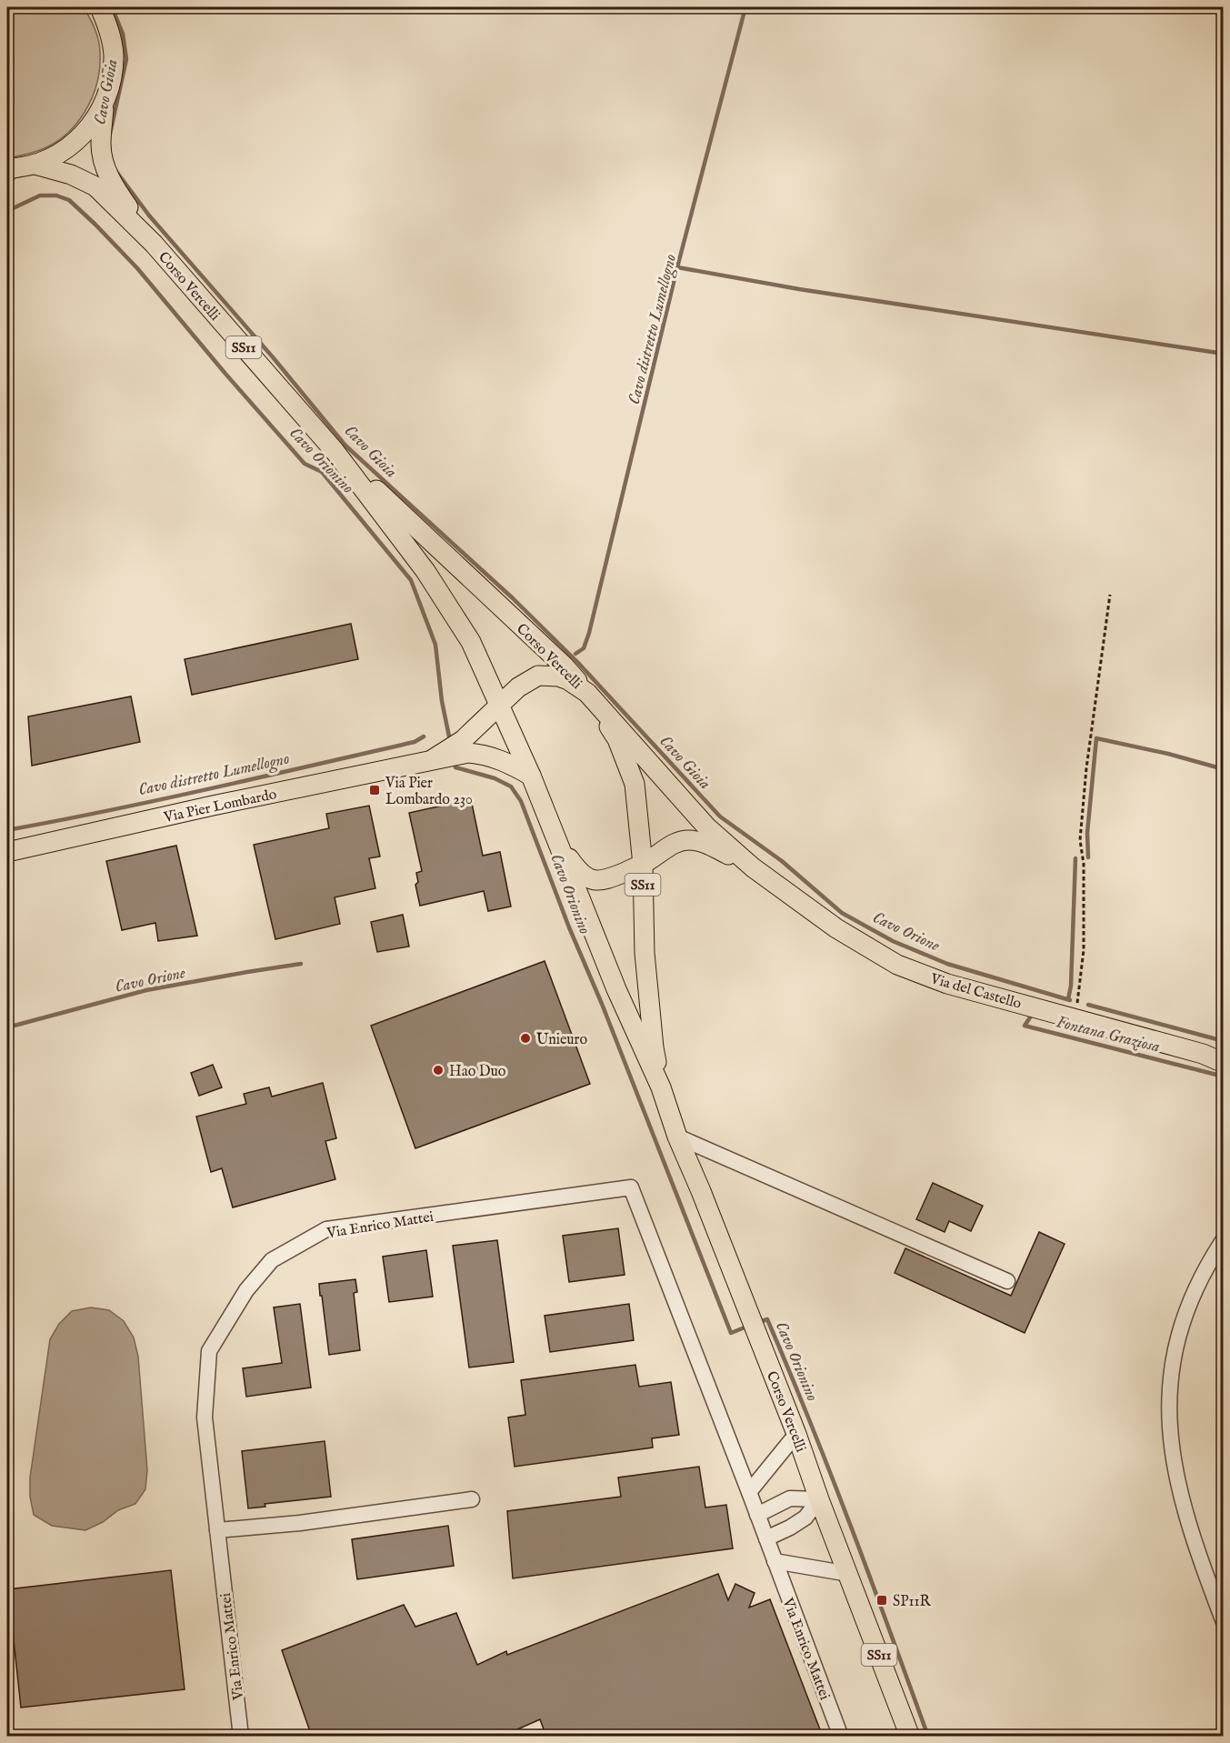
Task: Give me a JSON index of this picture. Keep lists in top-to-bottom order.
{
  "streets": {
    "main road": [
      "Corso Vercelli",
      "SS11",
      "Via Pier Lombardo",
      "Via del Castello"
    ],
    "street": ["Via Enrico Mattei"]
  },
  "crossings": [
    ["Corso Vercelli", "Via Pier Lombardo"],
    ["Corso Vercelli", "Via del Castello"],
    ["Via Pier Lombardo", "Via del Castello"]
  ],
  "water": [
    "Cavo Gioia",
    "Cavo distretto Lumellogno",
    "Cavo Orionino",
    "Cavo Orione",
    "Fontana Graziosa"
  ],
  "places": {
    "transit": ["Via Pier Lombardo 230", "SP11R"],
    "other": ["Unieuro", "Hao Duo"]
  }
}
